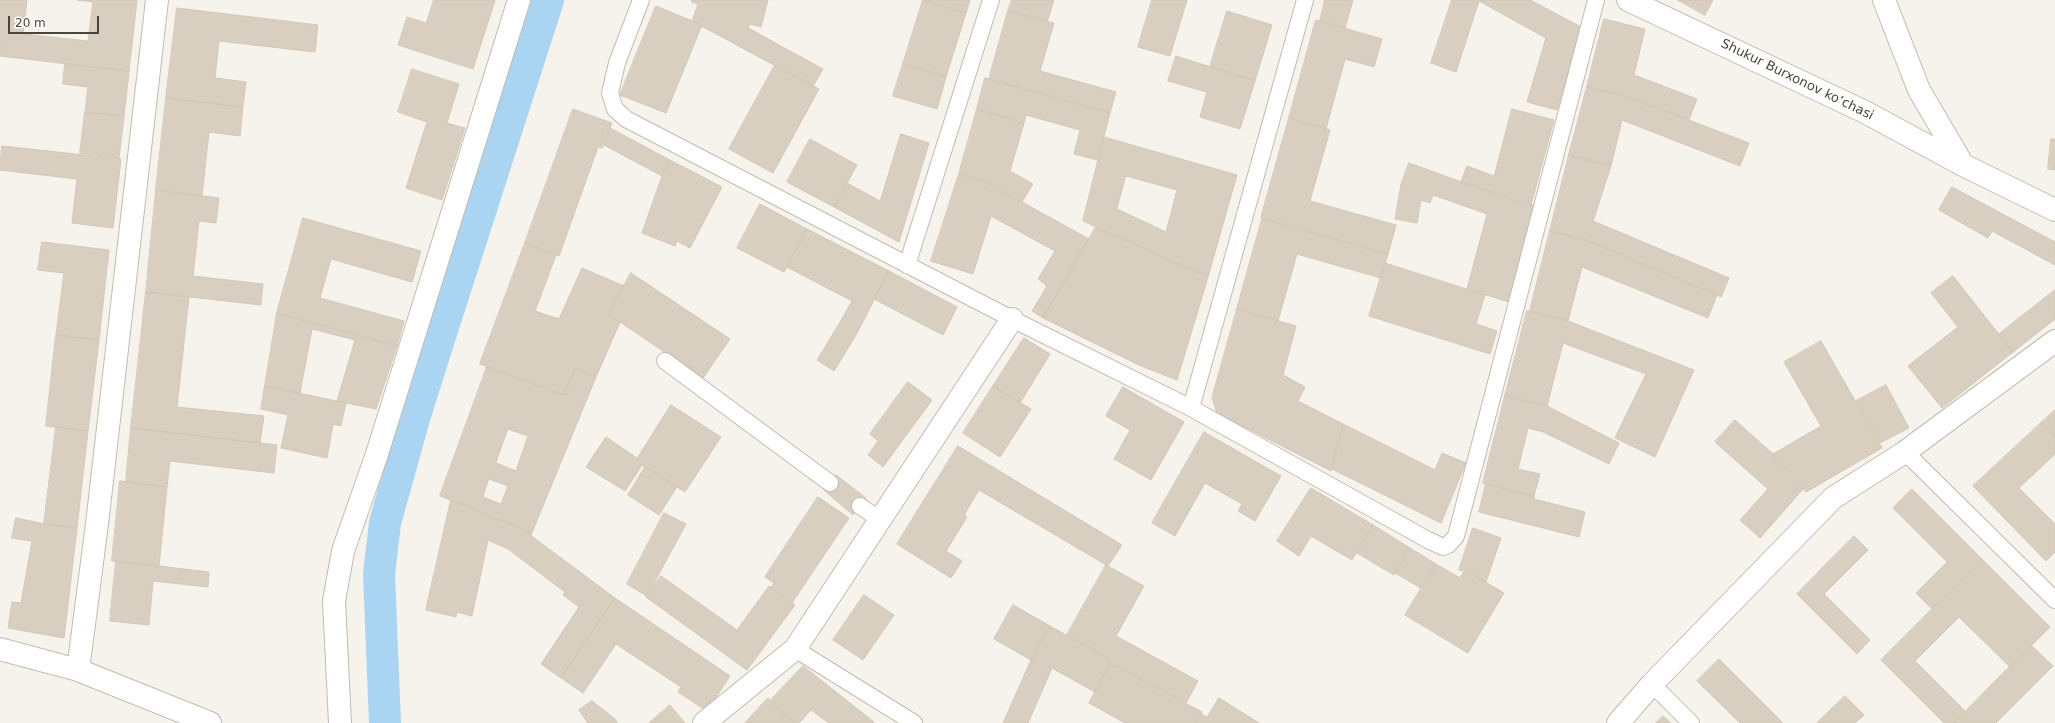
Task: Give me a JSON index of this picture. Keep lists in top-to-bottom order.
{
  "streets": {
    "street": ["Shukur Burxonov koʻchasi"]
  },
  "scale_bar": "20 m"
}
